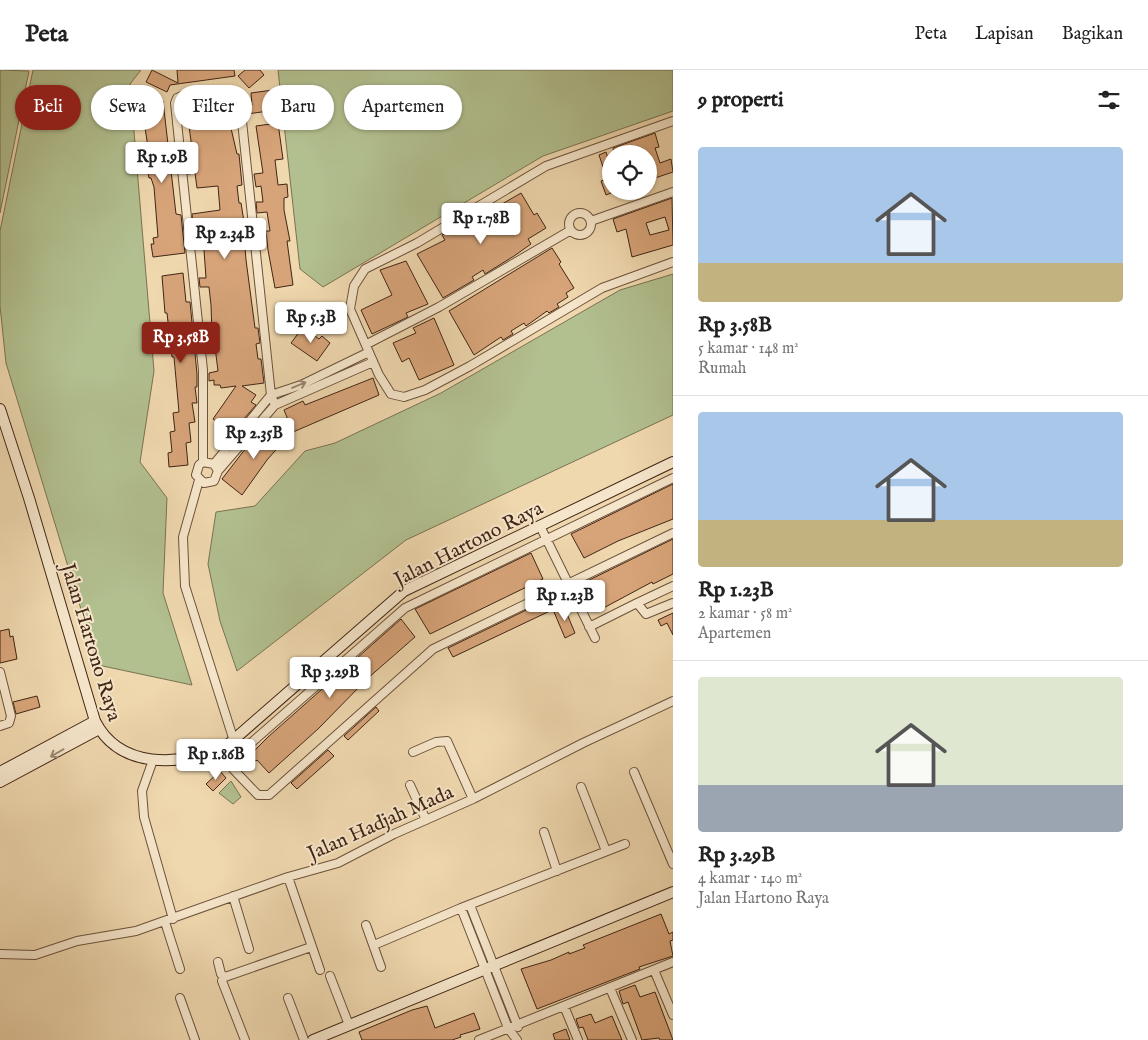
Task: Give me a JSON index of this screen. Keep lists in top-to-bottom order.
{
  "streets": {
    "street": ["Jalan Hartono Raya", "Jalan Hadjah Mada"]
  },
  "page": {
    "header": "Peta",
    "nav": ["Peta", "Lapisan", "Bagikan"],
    "heading": "9 properti",
    "chip": [
      "Beli",
      "Sewa",
      "Filter",
      "Baru",
      "Apartemen"
    ],
    "list": [
      {
        "name": "Rp 3.58B",
        "note": "5 kamar · 148 m² · Rumah"
      },
      {
        "name": "Rp 1.23B",
        "note": "2 kamar · 58 m² · Apartemen"
      },
      {
        "name": "Rp 3.29B",
        "note": "4 kamar · 140 m² · Jalan Hartono Raya"
      }
    ],
    "price": [
      "Rp 1.9B",
      "Rp 1.78B",
      "Rp 2.34B",
      "Rp 5.3B",
      "Rp 3.58B",
      "Rp 2.35B",
      "Rp 1.23B",
      "Rp 3.29B",
      "Rp 1.86B"
    ]
  }
}
